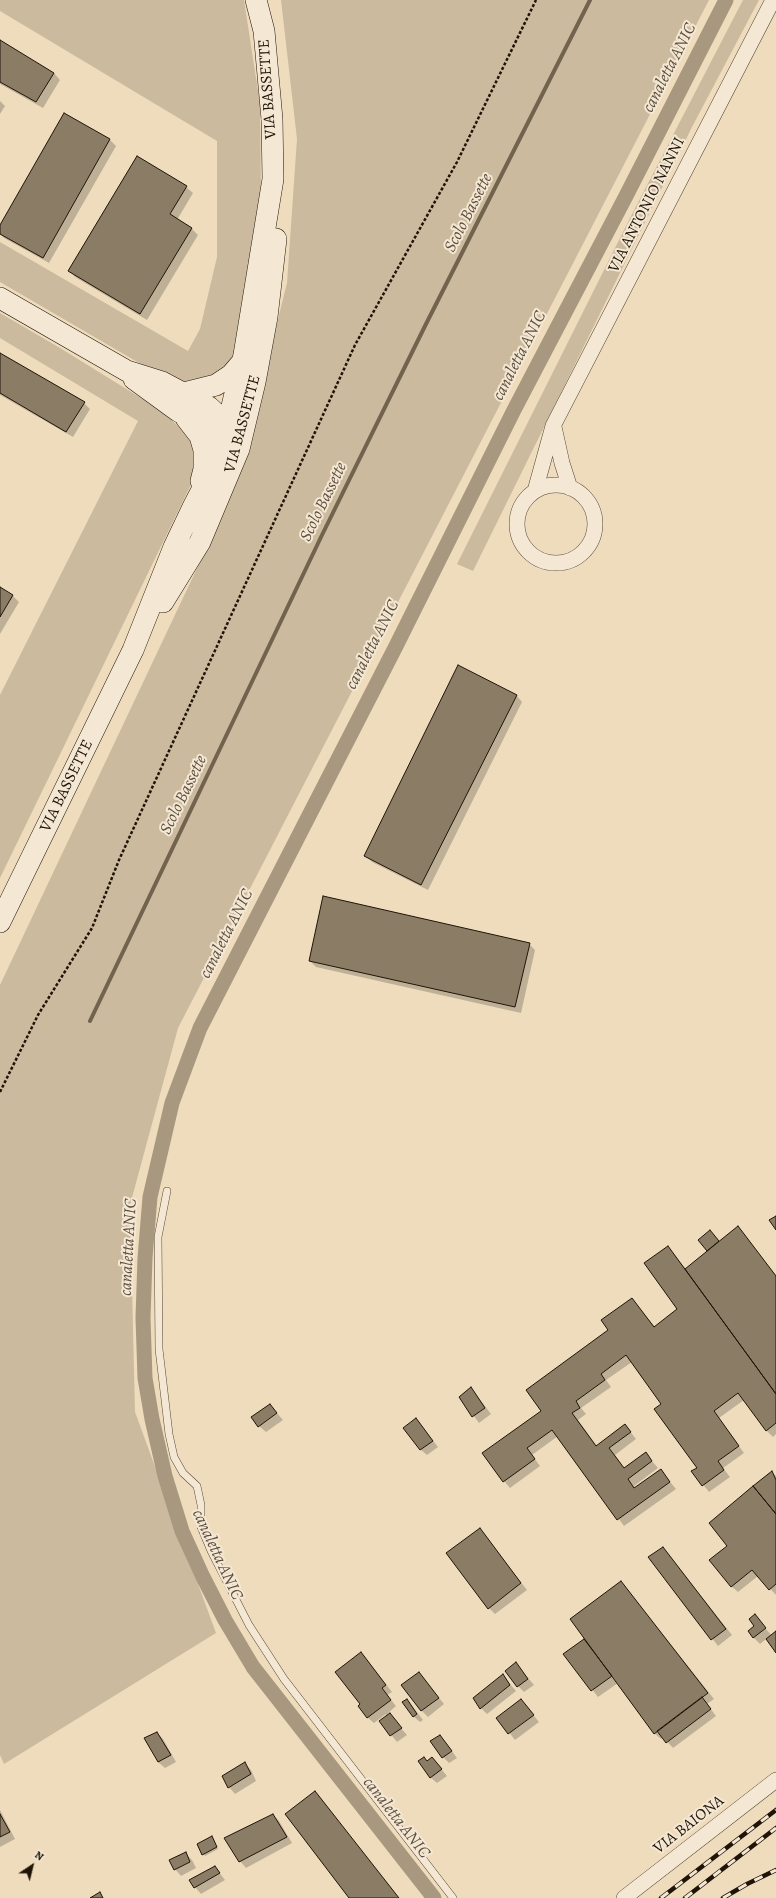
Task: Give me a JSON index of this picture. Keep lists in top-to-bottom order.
{
  "streets": {
    "main road": ["VIA BASSETTE"],
    "street": ["VIA ANTONIO NANNI", "VIA BAIONA"]
  },
  "water": ["canaletta ANIC", "Scolo Bassette"],
  "north": "top right"
}
